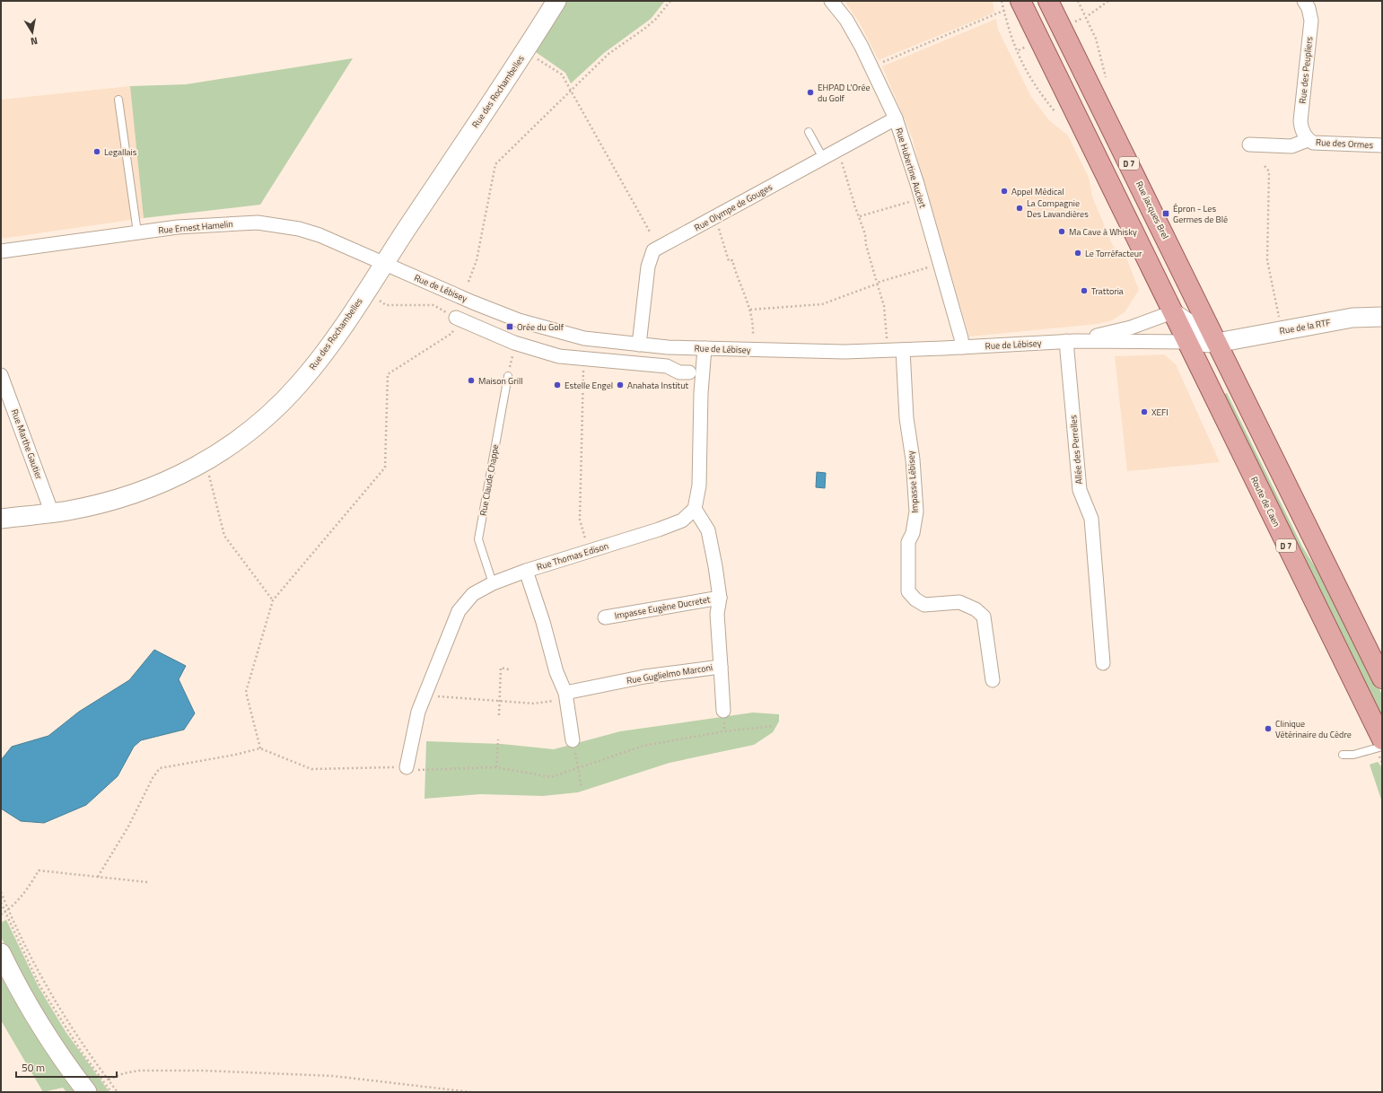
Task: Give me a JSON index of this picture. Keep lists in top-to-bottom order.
{
  "streets": {
    "main road": [
      "Rue des Rochambelles",
      "D 7",
      "Rue Jacques Brel",
      "Rue de Lébisey",
      "Rue de la RTF",
      "Route de Caen"
    ],
    "street": [
      "Rue des Peupliers",
      "Rue des Ormes",
      "Rue Hubertine Auclert",
      "Rue Olympe de Gouges",
      "Rue Ernest Hamelin",
      "Rue Marthe Gautier",
      "Allée des Perrelles",
      "Impasse Lébisey",
      "Rue Thomas Edison",
      "Impasse Eugène Ducretet",
      "Rue Guglielmo Marconi"
    ],
    "lane": ["Rue Claude Chappe"]
  },
  "crossings": [
    ["Rue des Peupliers", "Rue des Ormes"],
    ["Rue des Rochambelles", "Rue Ernest Hamelin"],
    ["Rue des Rochambelles", "Rue de Lébisey"],
    ["Rue des Rochambelles", "Rue Marthe Gautier"],
    ["D 7", "Rue Jacques Brel"],
    ["D 7", "Rue de Lébisey"],
    ["D 7", "Rue de la RTF"],
    ["D 7", "Route de Caen"],
    ["Rue Hubertine Auclert", "Rue Olympe de Gouges"],
    ["Rue Hubertine Auclert", "Rue de Lébisey"],
    ["Rue Olympe de Gouges", "Rue de Lébisey"],
    ["Rue Jacques Brel", "Rue de Lébisey"],
    ["Rue Jacques Brel", "Rue de la RTF"],
    ["Rue Ernest Hamelin", "Rue de Lébisey"],
    ["Rue de Lébisey", "Rue de la RTF"],
    ["Rue de Lébisey", "Allée des Perrelles"],
    ["Rue de Lébisey", "Impasse Lébisey"],
    ["Rue de Lébisey", "Route de Caen"],
    ["Rue Claude Chappe", "Rue Thomas Edison"],
    ["Rue Thomas Edison", "Rue Guglielmo Marconi"],
    ["Impasse Eugène Ducretet", "Rue Guglielmo Marconi"]
  ],
  "places": {
    "other": [
      "EHPAD L'Orée du Golf",
      "Legallais",
      "Appel Médical",
      "La Compagnie Des Lavandières",
      "Ma Cave à Whisky",
      "Le Torréfacteur",
      "Trattoria",
      "Maison Grill",
      "Estelle Engel",
      "Anahata Institut",
      "XEFI",
      "Clinique Vétérinaire du Cèdre"
    ],
    "transit": ["Épron - Les Germes de Blé", "Orée du Golf"]
  },
  "scale_bar": "50 m",
  "north": "bottom"
}
